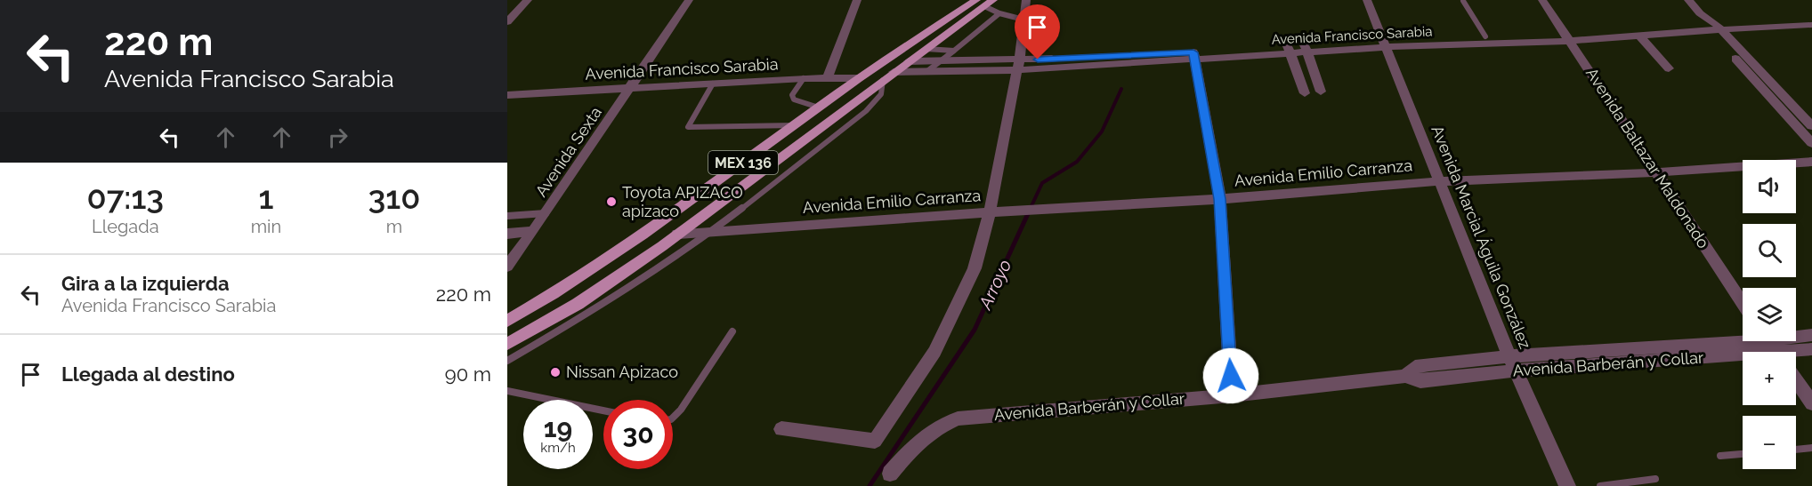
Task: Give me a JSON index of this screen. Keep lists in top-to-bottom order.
{
  "streets": {
    "main road": ["MEX 136"],
    "street": [
      "Avenida Francisco Sarabia",
      "Avenida Sexta",
      "Avenida Baltazar Maldonado",
      "Avenida Emilio Carranza",
      "Avenida Marcial Águila González",
      "Avenida Barberán y Collar"
    ]
  },
  "crossings": [
    ["Avenida Francisco Sarabia", "Avenida Sexta"],
    ["Avenida Francisco Sarabia", "Avenida Baltazar Maldonado"],
    ["Avenida Francisco Sarabia", "MEX 136"],
    ["Avenida Francisco Sarabia", "Avenida Marcial Águila González"],
    ["Avenida Baltazar Maldonado", "Avenida Emilio Carranza"],
    ["MEX 136", "Avenida Emilio Carranza"],
    ["Avenida Emilio Carranza", "Avenida Marcial Águila González"],
    ["Avenida Marcial Águila González", "Avenida Barberán y Collar"]
  ],
  "water": ["Arroyo"],
  "places": ["Toyota APIZACO apizaco", "Nissan Apizaco"],
  "page": {
    "turn": ["220 m", "Avenida Francisco Sarabia"],
    "map_buttons": ["+", "−"],
    "eta": [
      "07:13",
      "Llegada",
      "1",
      "min",
      "310",
      "m"
    ],
    "list": [
      {
        "name": "Gira a la izquierda",
        "note": "Avenida Francisco Sarabia",
        "value": "220 m"
      },
      {
        "name": "Llegada al destino",
        "value": "90 m"
      }
    ],
    "speed": "19 km/h",
    "limit": "30"
  }
}
